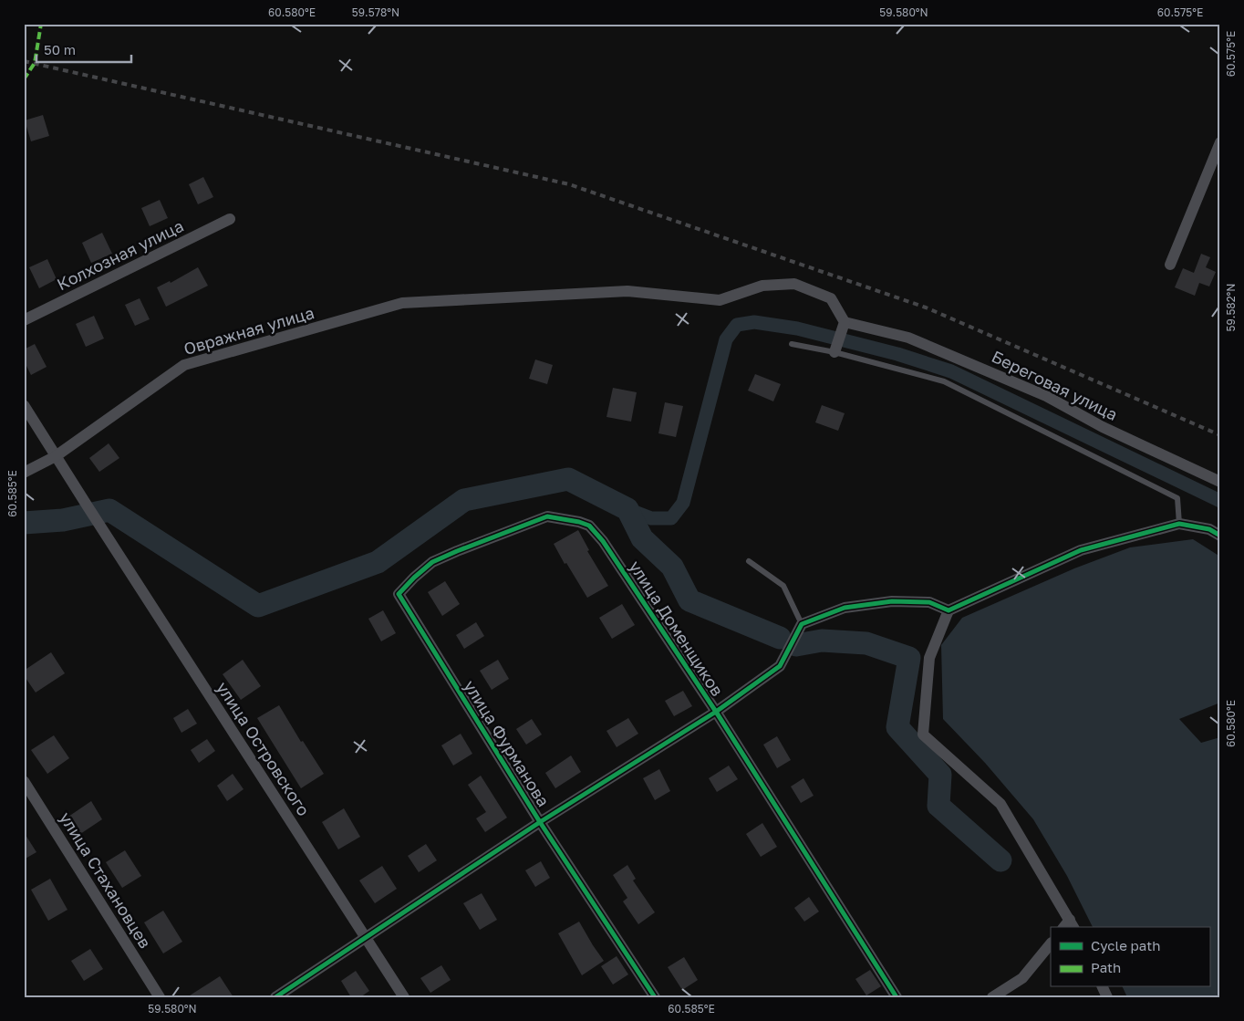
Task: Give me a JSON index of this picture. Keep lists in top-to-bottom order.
{
  "streets": {
    "street": [
      "Колхозная улица",
      "Овражная улица",
      "Береговая улица",
      "улица Доменщиков",
      "улица Фурманова",
      "улица Островского",
      "улица Стахановцев"
    ]
  },
  "crossings": [
    ["Овражная улица", "Береговая улица"],
    ["Овражная улица", "улица Островского"],
    ["улица Доменщиков", "улица Фурманова"]
  ],
  "legend": ["Cycle path", "Path"],
  "scale_bar": "50 m",
  "coordinates": [
    "60.580°E",
    "59.578°N",
    "59.580°N",
    "60.575°E",
    "59.582°N",
    "60.585°E"
  ]
}
